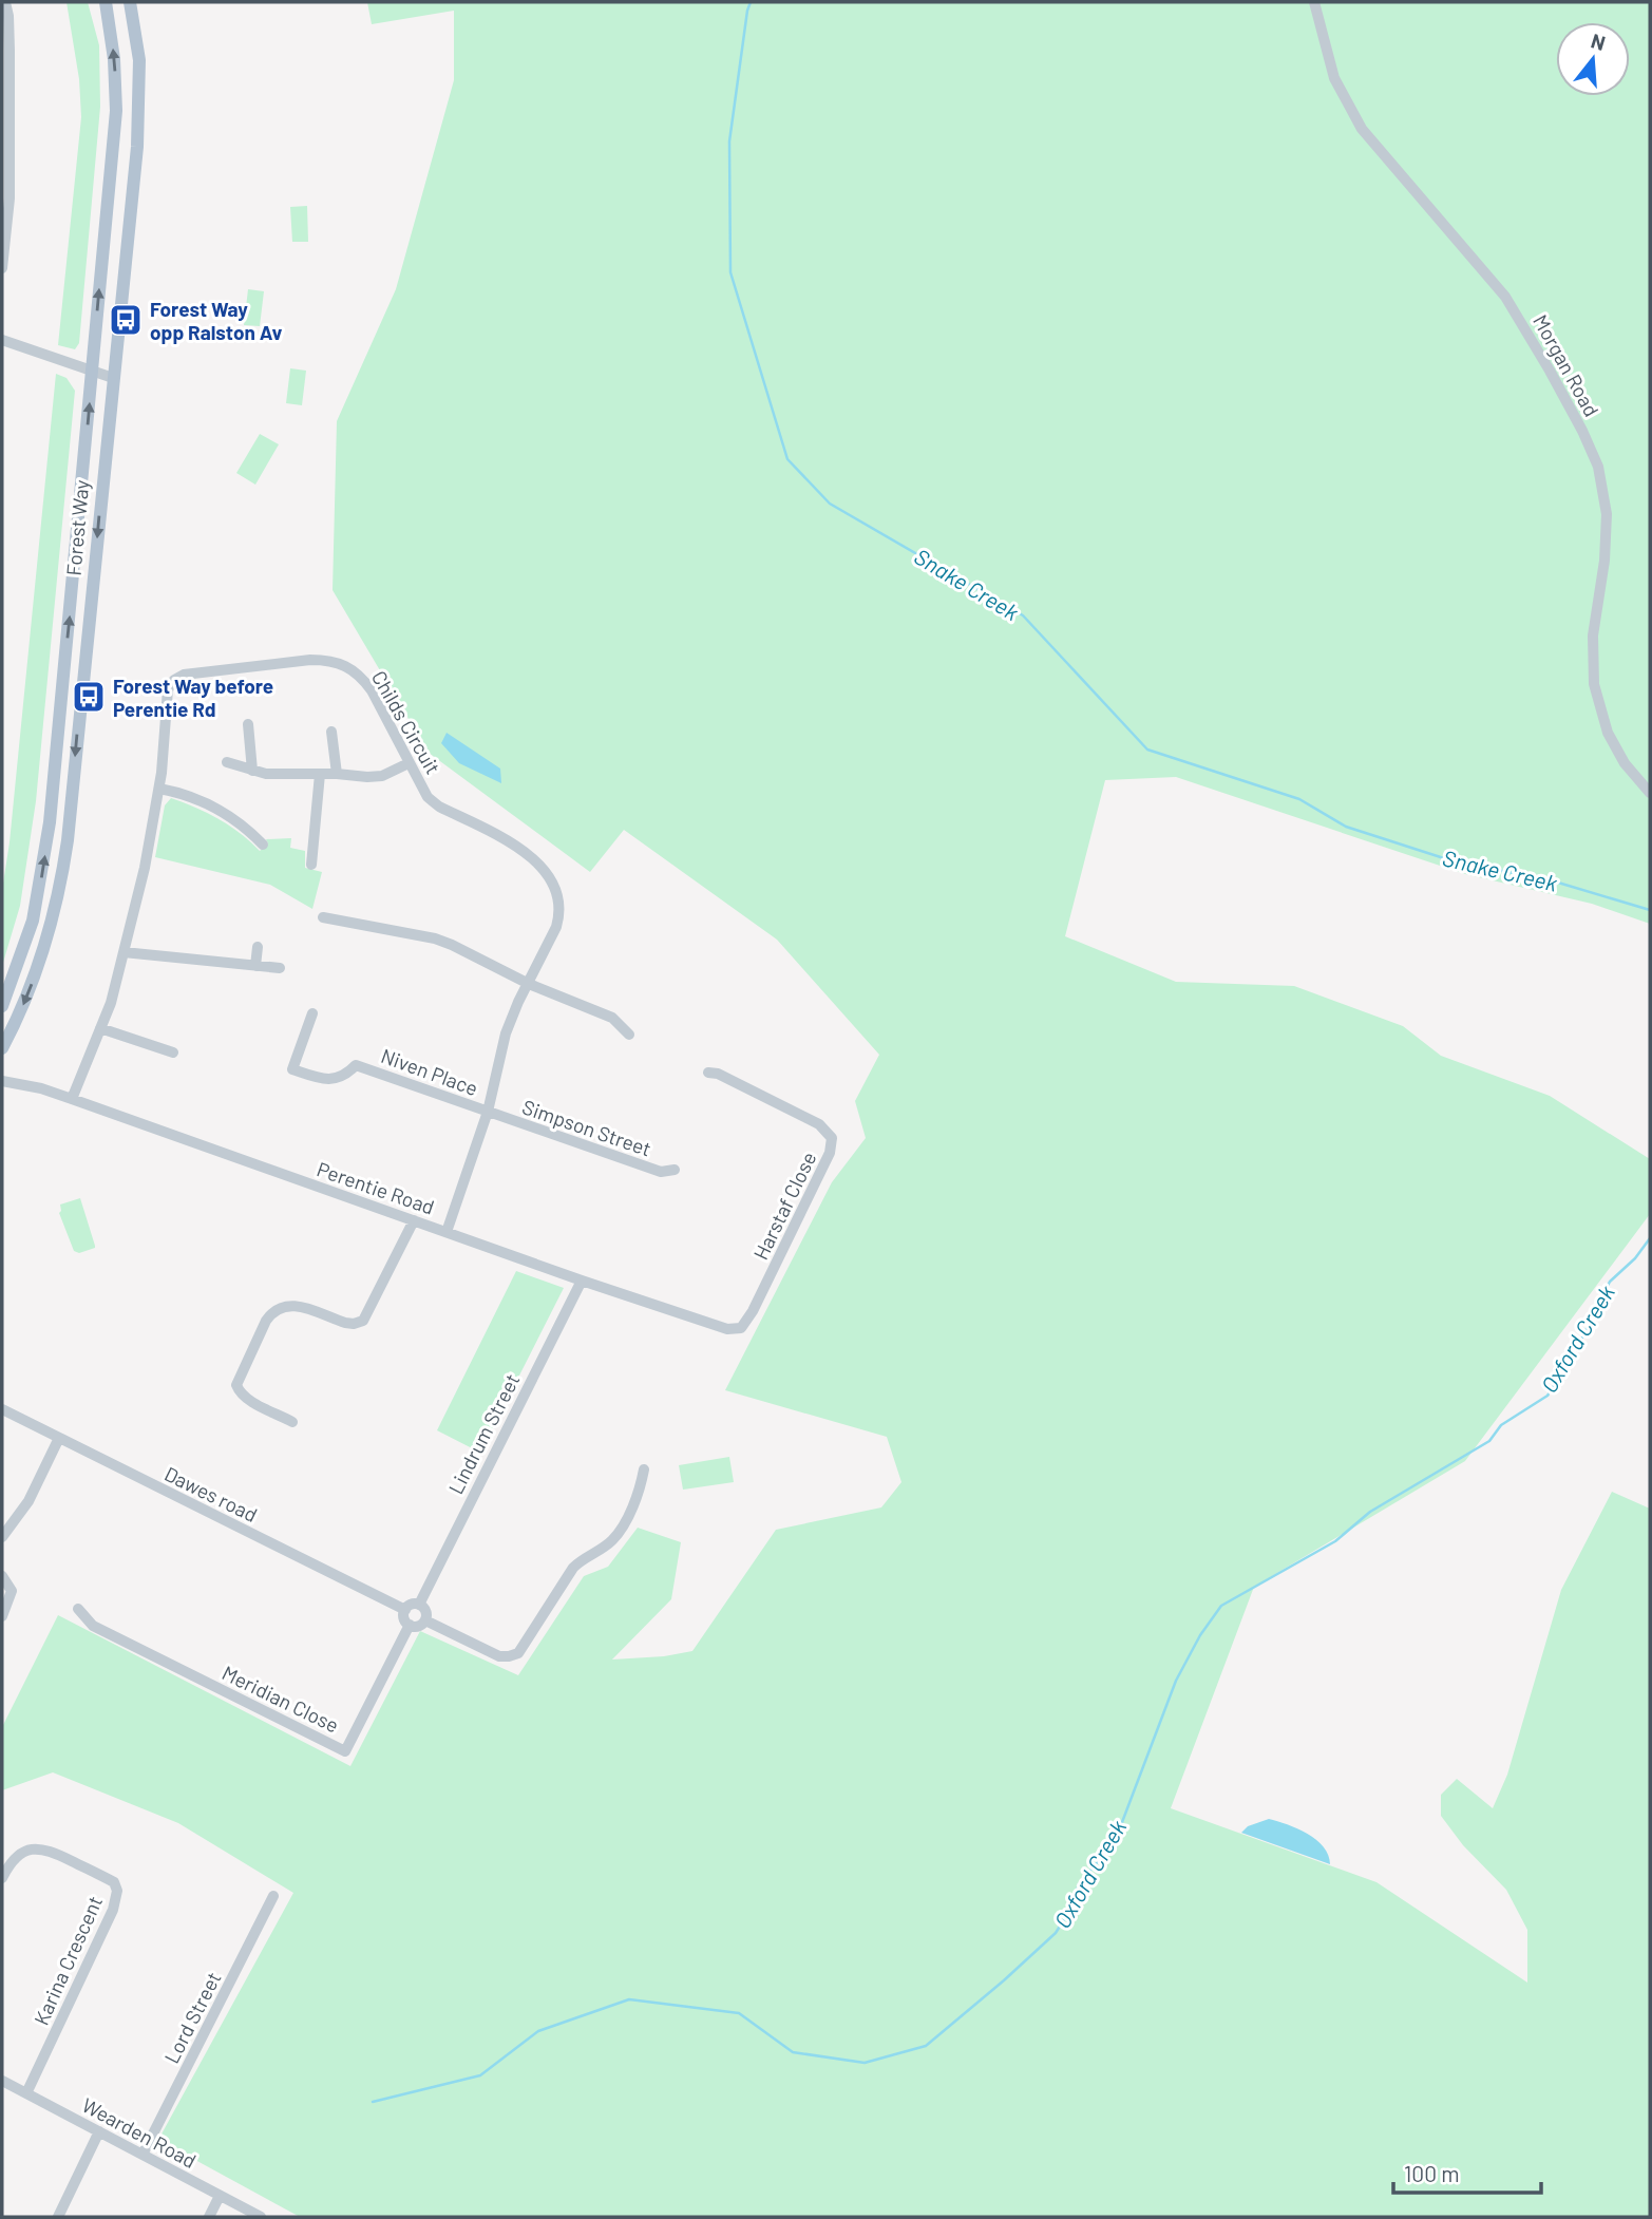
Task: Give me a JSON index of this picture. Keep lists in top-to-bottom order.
{
  "streets": {
    "main road": ["Forest Way"],
    "street": [
      "Morgan Road",
      "Childs Circuit",
      "Niven Place",
      "Simpson Street",
      "Perentie Road",
      "Harstaf Close",
      "Lindrum Street",
      "Dawes road",
      "Meridian Close",
      "Karina Crescent",
      "Lord Street",
      "Wearden Road"
    ]
  },
  "crossings": [
    ["Childs Circuit", "Niven Place"],
    ["Childs Circuit", "Simpson Street"],
    ["Childs Circuit", "Perentie Road"],
    ["Niven Place", "Simpson Street"],
    ["Perentie Road", "Harstaf Close"],
    ["Perentie Road", "Lindrum Street"],
    ["Lindrum Street", "Dawes road"],
    ["Lindrum Street", "Meridian Close"],
    ["Dawes road", "Meridian Close"],
    ["Karina Crescent", "Wearden Road"],
    ["Lord Street", "Wearden Road"]
  ],
  "water": ["Snake Creek", "Oxford Creek"],
  "places": {
    "bus stop": ["Forest Way opp Ralston Av", "Forest Way before Perentie Rd"]
  },
  "scale_bar": "100 m",
  "north": "top"
}
